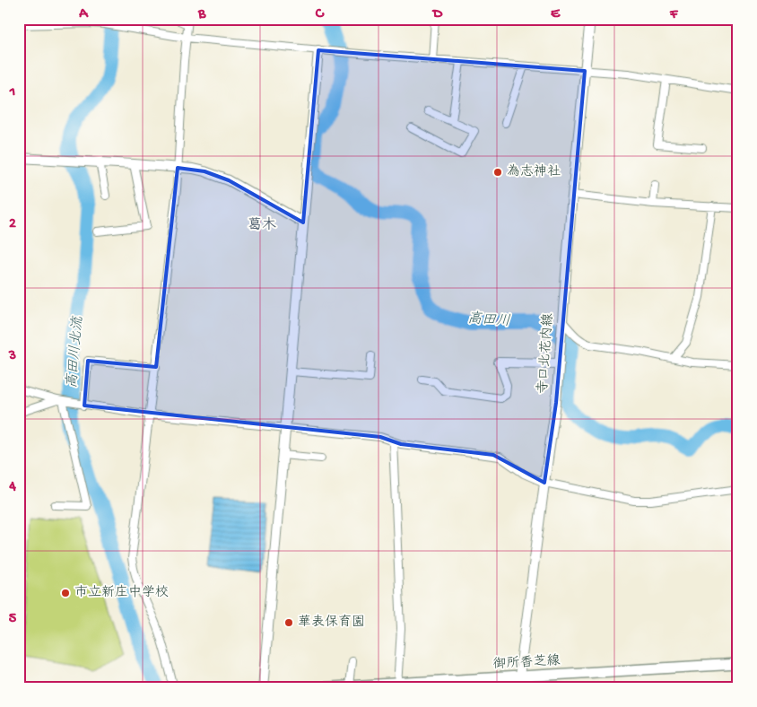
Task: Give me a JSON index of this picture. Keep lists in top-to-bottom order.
{
  "streets": {
    "main road": ["御所香芝線"],
    "street": ["寺口北花内線"]
  },
  "crossings": [
    ["寺口北花内線", "御所香芝線"]
  ],
  "districts": ["葛木"],
  "water": ["高田川", "高田川北流"],
  "places": ["為志神社", "市立新庄中学校", "華表保育園"],
  "grid": {
    "columns": [
      "A",
      "B",
      "C",
      "D",
      "E",
      "F"
    ],
    "rows": [
      "1",
      "2",
      "3",
      "4",
      "5"
    ]
  }
}
